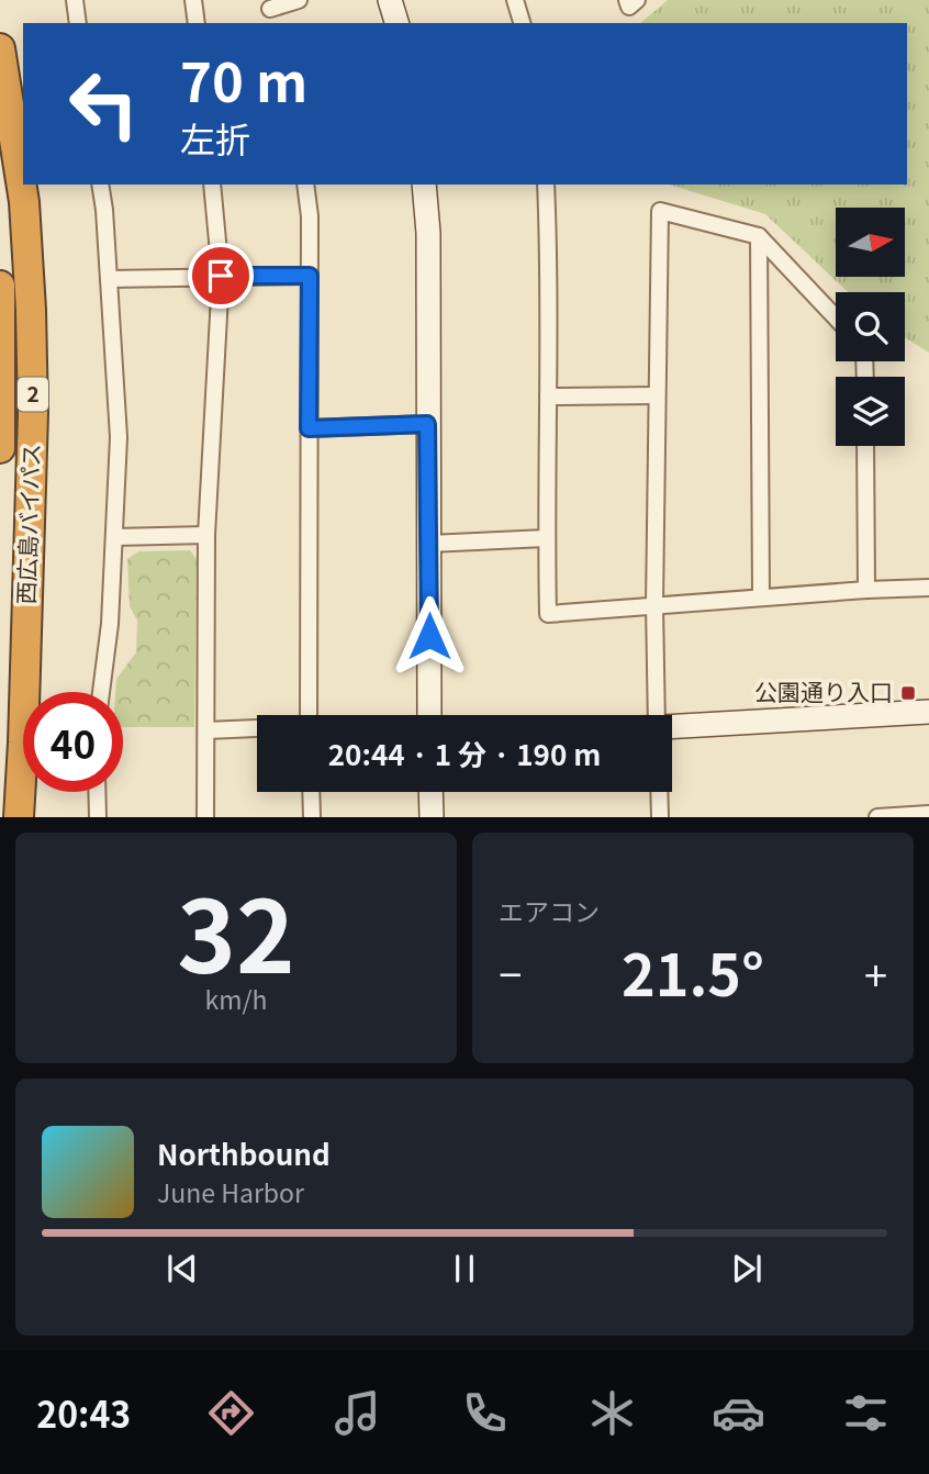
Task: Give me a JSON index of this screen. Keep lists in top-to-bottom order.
{
  "streets": {
    "highway": ["2", "西広島バイパス"]
  },
  "places": {
    "transit": ["公園通り入口"]
  },
  "north": "right",
  "page": {
    "turn": ["70 m", "左折"],
    "limit": "40",
    "trip": "20:44 · 1 分 · 190 m",
    "tile": [
      ["32", "km/h"],
      "エアコン"
    ],
    "heat": ["−", "21.5°", "+"],
    "song": ["Northbound", "June Harbor"],
    "tabs": "20:43"
  }
}
